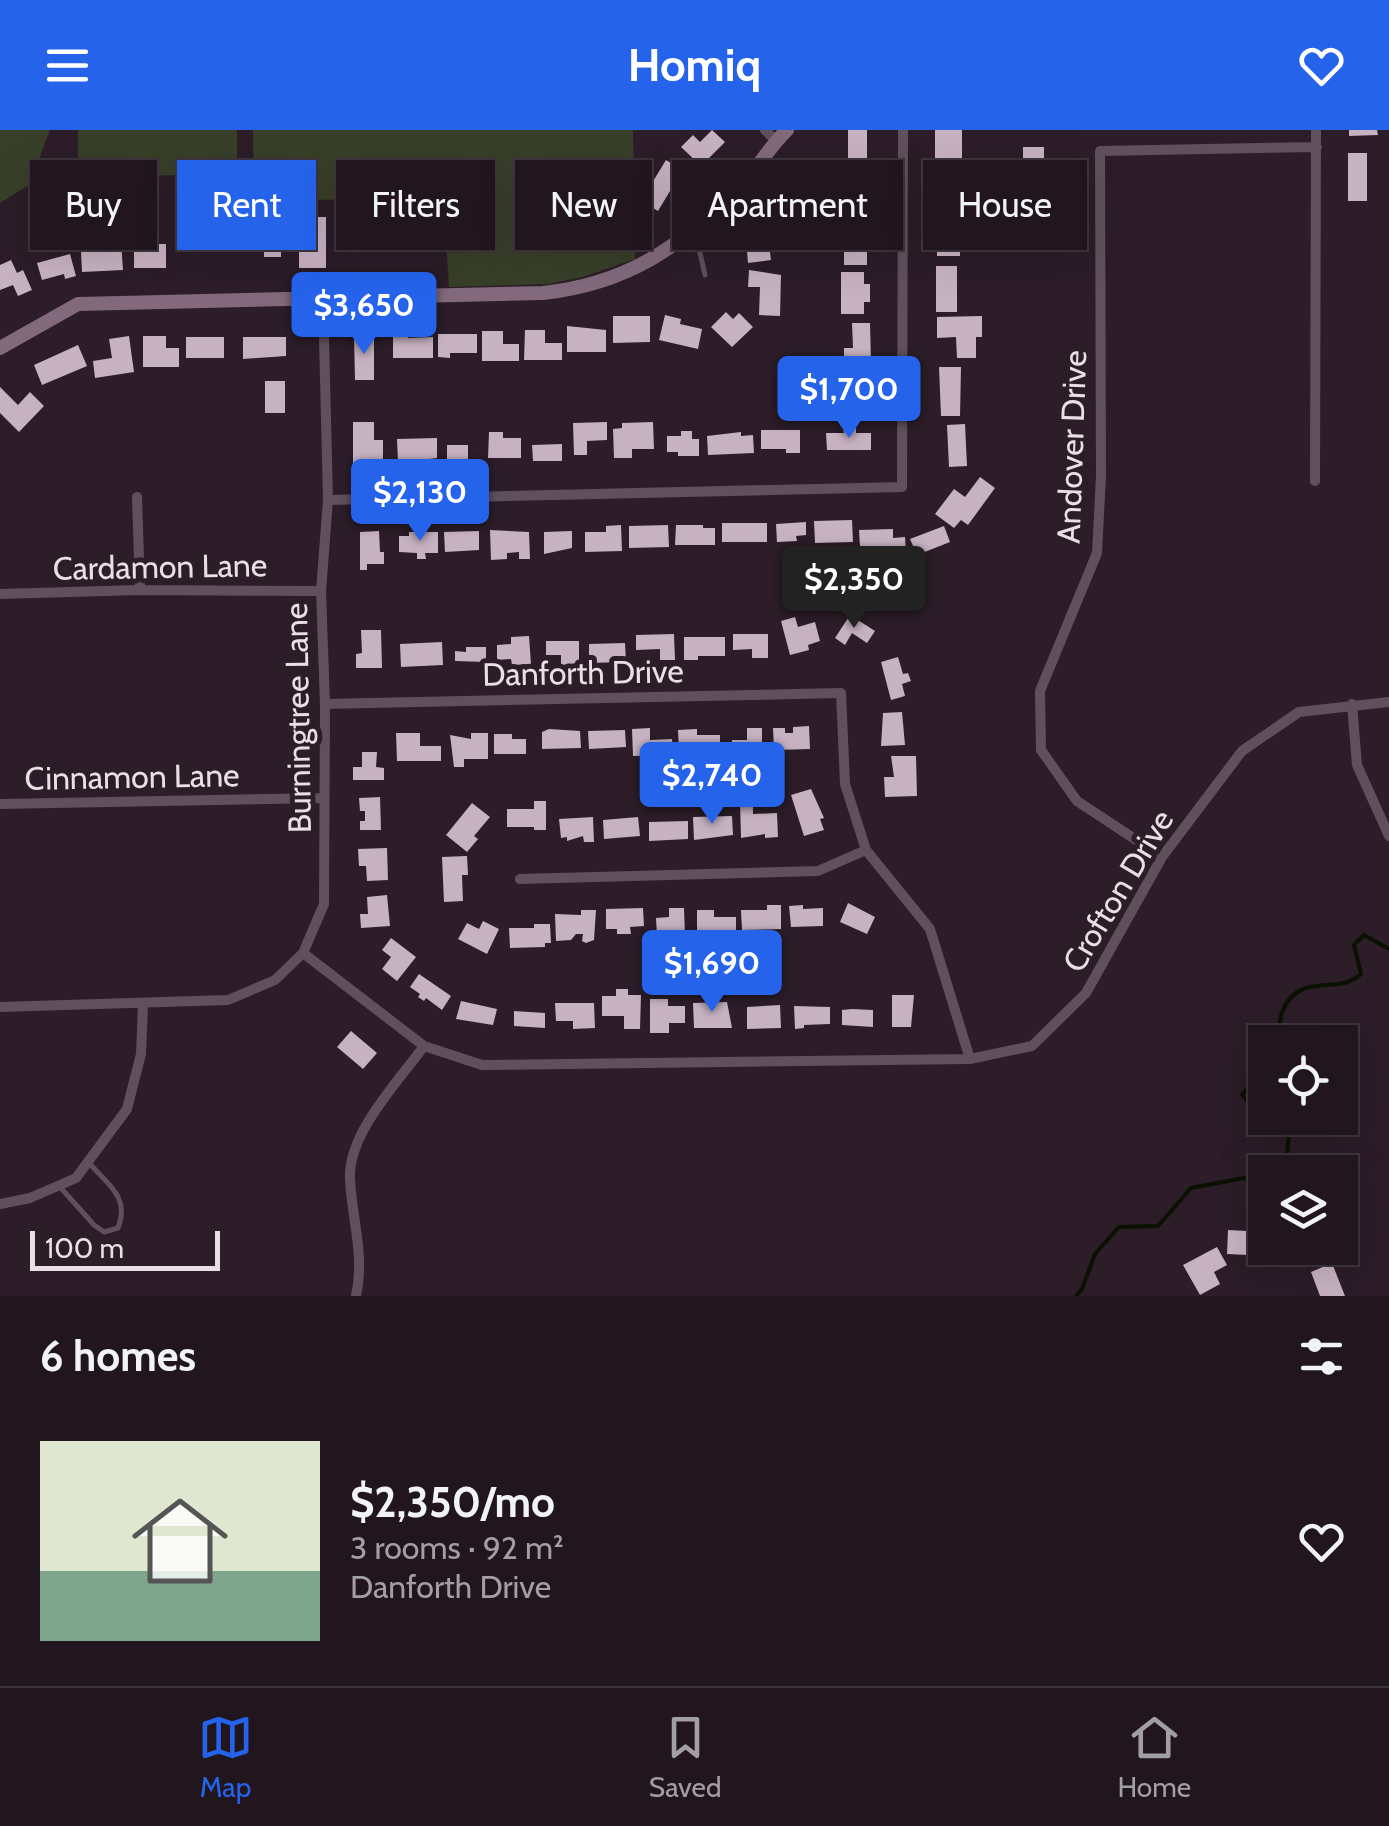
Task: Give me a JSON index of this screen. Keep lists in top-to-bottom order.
{
  "streets": {
    "street": [
      "Andover Drive",
      "Cardamon Lane",
      "Danforth Drive",
      "Burningtree Lane",
      "Cinnamon Lane",
      "Crofton Drive"
    ]
  },
  "crossings": [
    ["Andover Drive", "Crofton Drive"],
    ["Cardamon Lane", "Burningtree Lane"],
    ["Danforth Drive", "Burningtree Lane"],
    ["Burningtree Lane", "Cinnamon Lane"],
    ["Burningtree Lane", "Crofton Drive"]
  ],
  "scale_bar": "100 m",
  "page": {
    "header": "Homiq",
    "chip": [
      "Buy",
      "Rent",
      "Filters",
      "New",
      "Apartment",
      "House"
    ],
    "price": [
      "$3,650",
      "$1,700",
      "$2,130",
      "$2,350",
      "$2,740",
      "$1,690"
    ],
    "scale": "100 m",
    "heading": "6 homes",
    "list": [
      {
        "name": "$2,350/mo",
        "note": "3 rooms · 92 m² · Danforth Drive"
      }
    ],
    "tabs": ["Map", "Saved", "Home"]
  }
}
